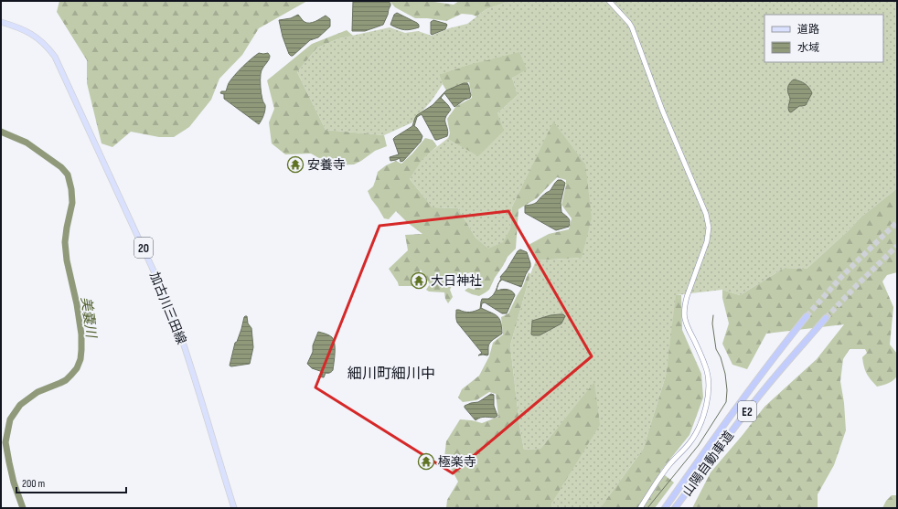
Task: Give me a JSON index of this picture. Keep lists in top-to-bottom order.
{
  "streets": {
    "highway": ["E2", "山陽自動車道"],
    "main road": ["20", "加古川三田線"]
  },
  "districts": ["細川町細川中"],
  "water": ["美嚢川"],
  "places": {
    "temple": ["安養寺", "大日神社", "極楽寺"]
  },
  "legend": ["道路", "水域"],
  "scale_bar": "200 m"
}
